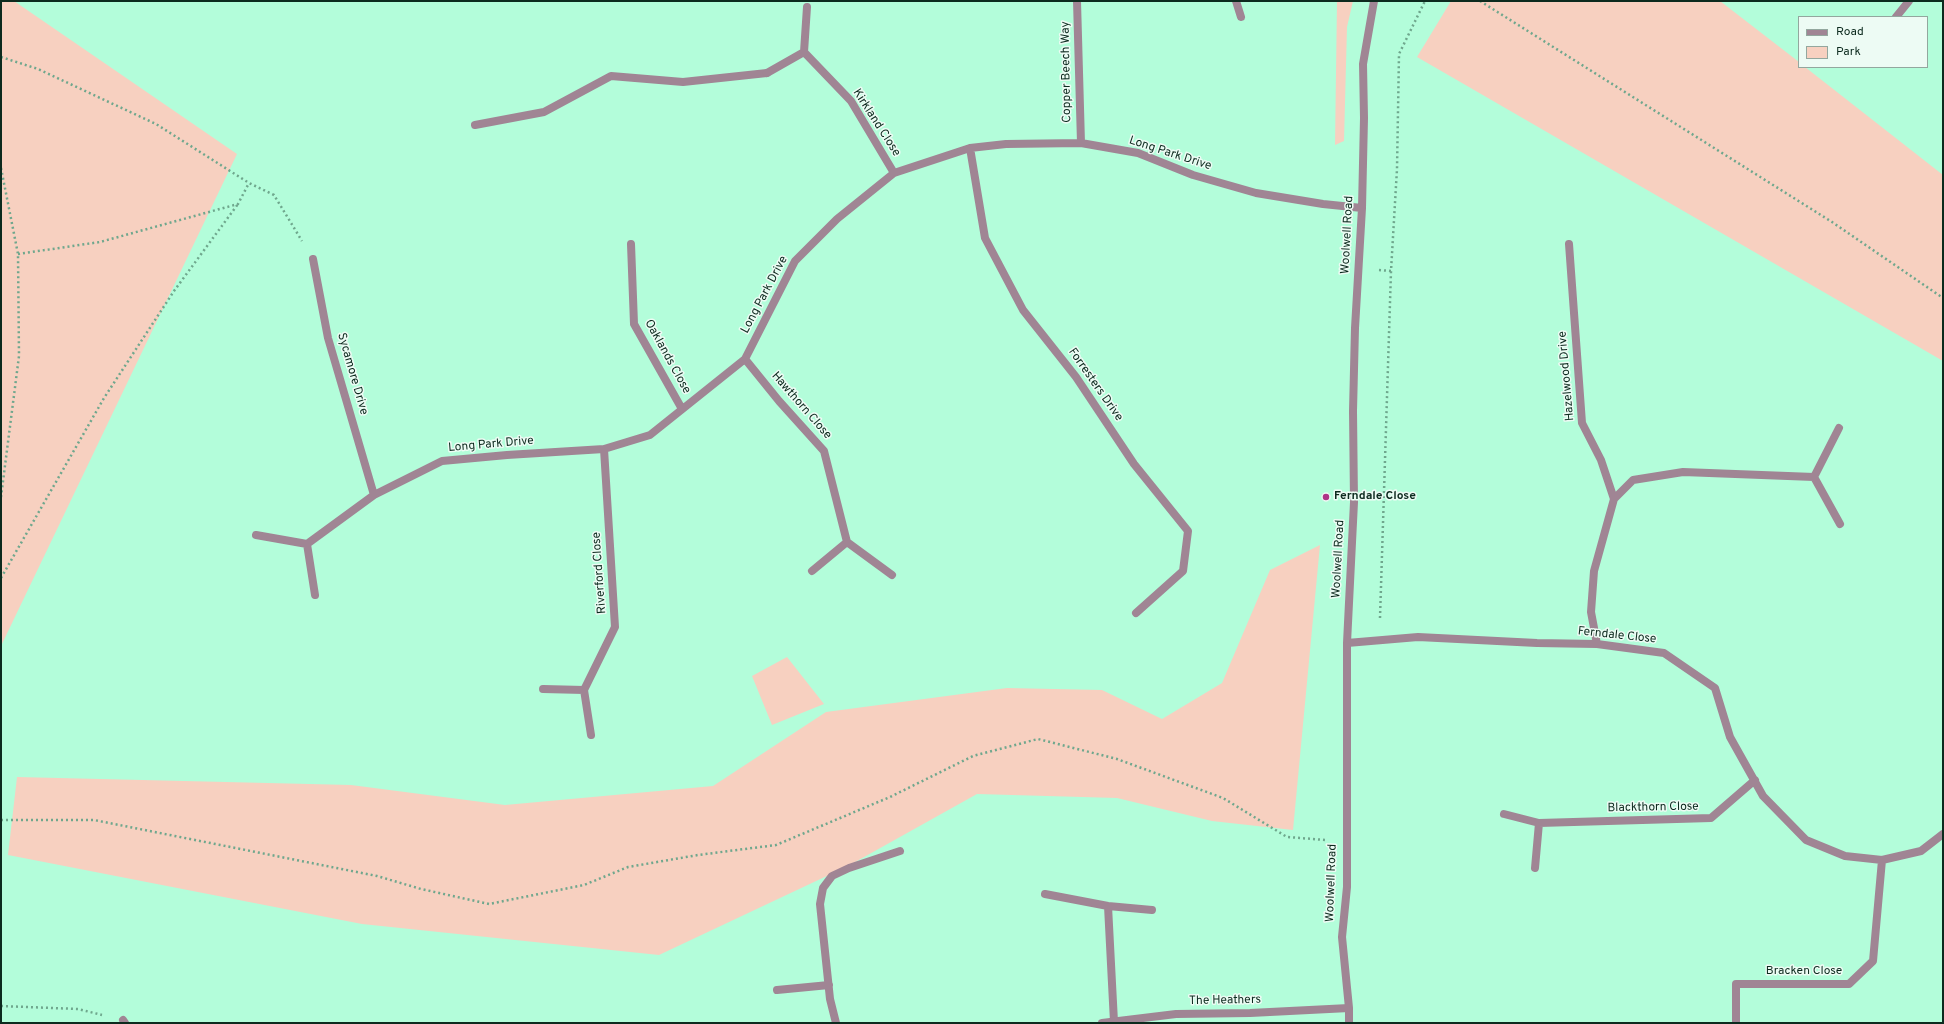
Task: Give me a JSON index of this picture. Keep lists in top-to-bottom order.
{
  "streets": {
    "street": [
      "Copper Beech Way",
      "Kirkland Close",
      "Long Park Drive",
      "Woolwell Road",
      "Oaklands Close",
      "Sycamore Drive",
      "Hazelwood Drive",
      "Forresters Drive",
      "Hawthorn Close",
      "Riverford Close",
      "Ferndale Close",
      "Blackthorn Close",
      "Bracken Close",
      "The Heathers"
    ]
  },
  "crossings": [
    ["Copper Beech Way", "Long Park Drive"],
    ["Kirkland Close", "Long Park Drive"],
    ["Long Park Drive", "Woolwell Road"],
    ["Long Park Drive", "Oaklands Close"],
    ["Long Park Drive", "Sycamore Drive"],
    ["Long Park Drive", "Forresters Drive"],
    ["Long Park Drive", "Hawthorn Close"],
    ["Long Park Drive", "Riverford Close"],
    ["Woolwell Road", "Ferndale Close"],
    ["Woolwell Road", "The Heathers"],
    ["Ferndale Close", "Blackthorn Close"],
    ["Ferndale Close", "Bracken Close"]
  ],
  "places": ["Ferndale Close"],
  "legend": ["Road", "Park"]
}
